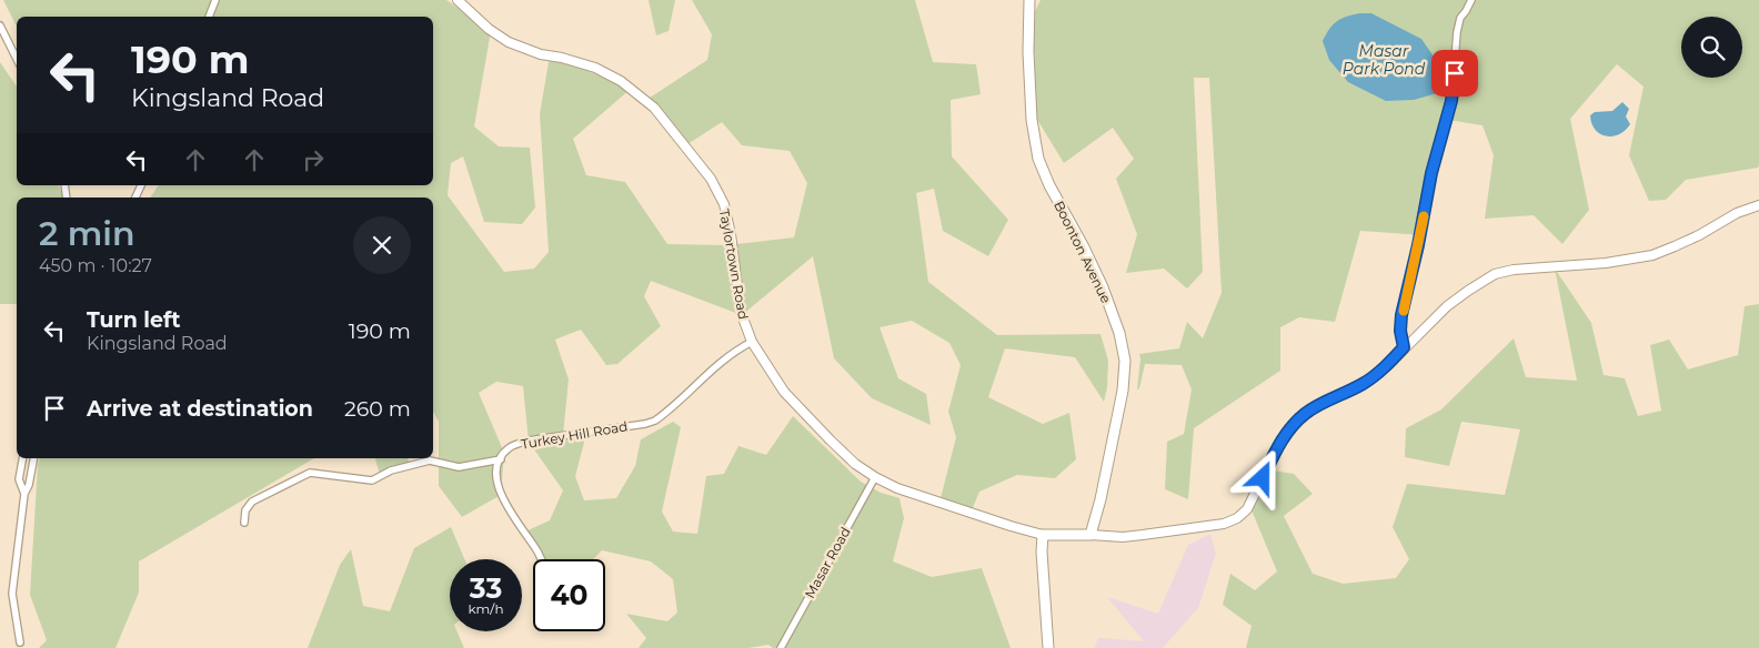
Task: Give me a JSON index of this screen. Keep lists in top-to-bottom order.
{
  "streets": {
    "main road": ["Boonton Avenue"],
    "street": ["Taylortown Road", "Turkey Hill Road", "Masar Road"]
  },
  "crossings": [
    ["Taylortown Road", "Turkey Hill Road"],
    ["Taylortown Road", "Masar Road"]
  ],
  "water": ["Masar Park Pond"],
  "page": {
    "turn": ["190 m", "Kingsland Road"],
    "heading": ["2 min", "450 m · 10:27"],
    "list": [
      {
        "name": "Turn left",
        "note": "Kingsland Road",
        "value": "190 m"
      },
      {
        "name": "Arrive at destination",
        "value": "260 m"
      }
    ],
    "speed": "33 km/h",
    "limit": "40"
  }
}
